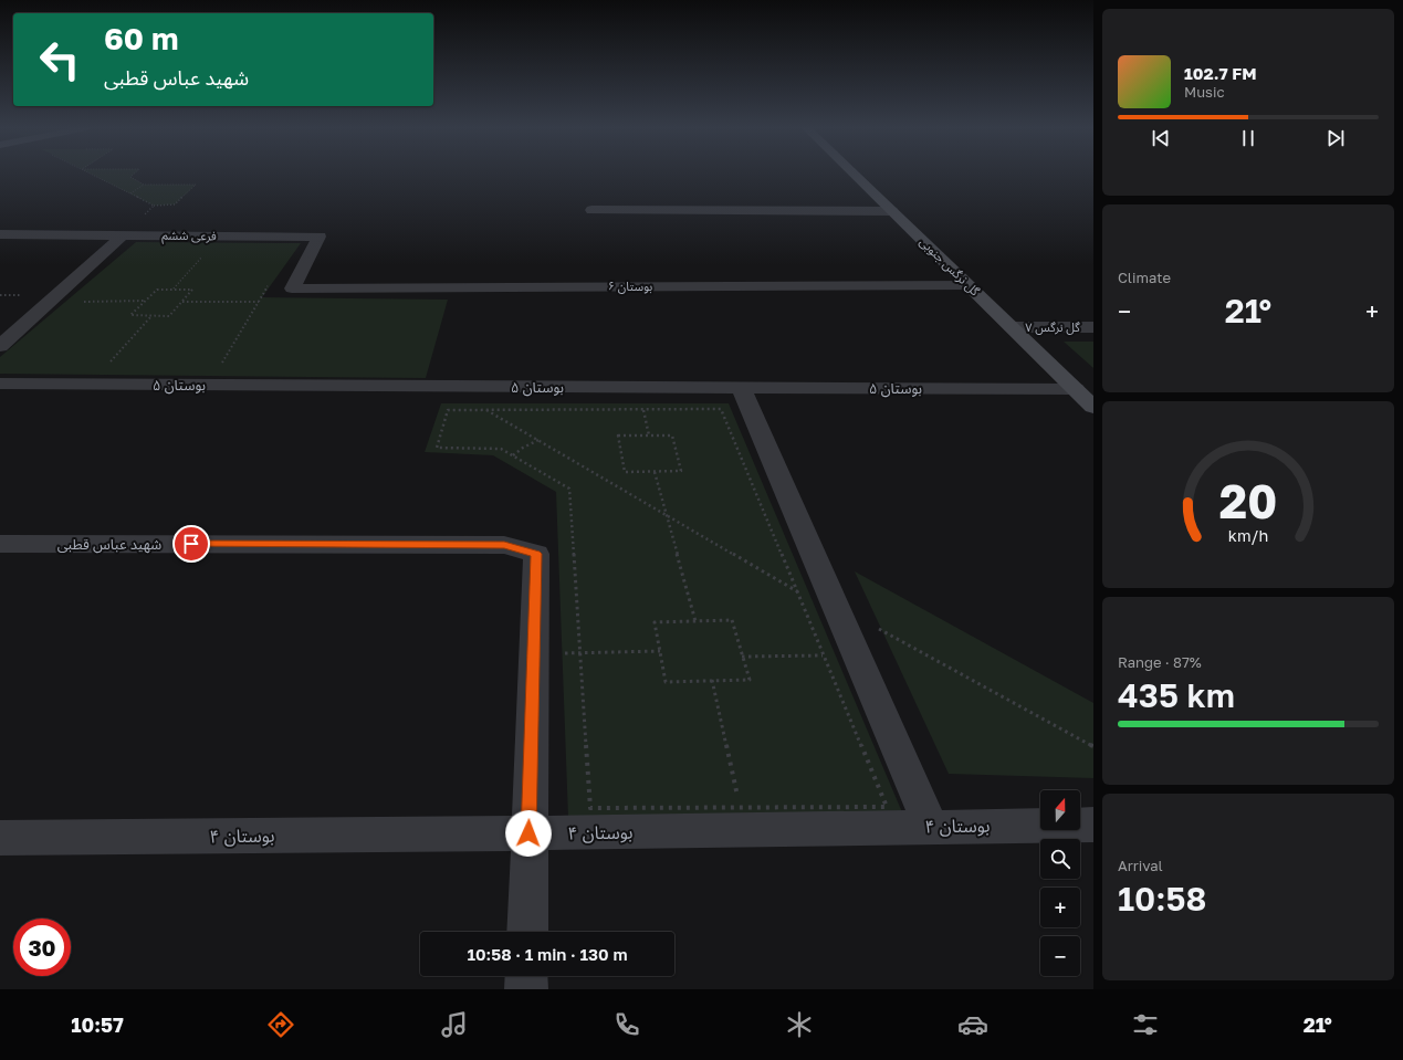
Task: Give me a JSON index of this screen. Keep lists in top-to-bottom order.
{
  "streets": {
    "street": [
      "فرعی ششم",
      "گل نرگس جنوبی",
      "بوستان ۶",
      "گل نرگس ۷",
      "بوستان ۵",
      "شهید عباس قطبی",
      "بوستان ۴"
    ]
  },
  "crossings": [
    ["فرعی ششم", "بوستان ۶"],
    ["گل نرگس جنوبی", "بوستان ۶"],
    ["گل نرگس جنوبی", "گل نرگس ۷"],
    ["گل نرگس جنوبی", "بوستان ۵"]
  ],
  "north": "top",
  "page": {
    "turn": ["60 m", "شهید عباس قطبی"],
    "song": ["102.7 FM", "Music"],
    "tile": [
      "Climate",
      ["Range · 87%", "435 km"],
      ["Arrival", "10:58"]
    ],
    "heat": ["−", "21°", "+"],
    "map_buttons": ["+", "−"],
    "limit": "30",
    "trip": "10:58 · 1 min · 130 m",
    "tabs": ["10:57", "21°"],
    "gauge": ["20", "km/h"]
  }
}
